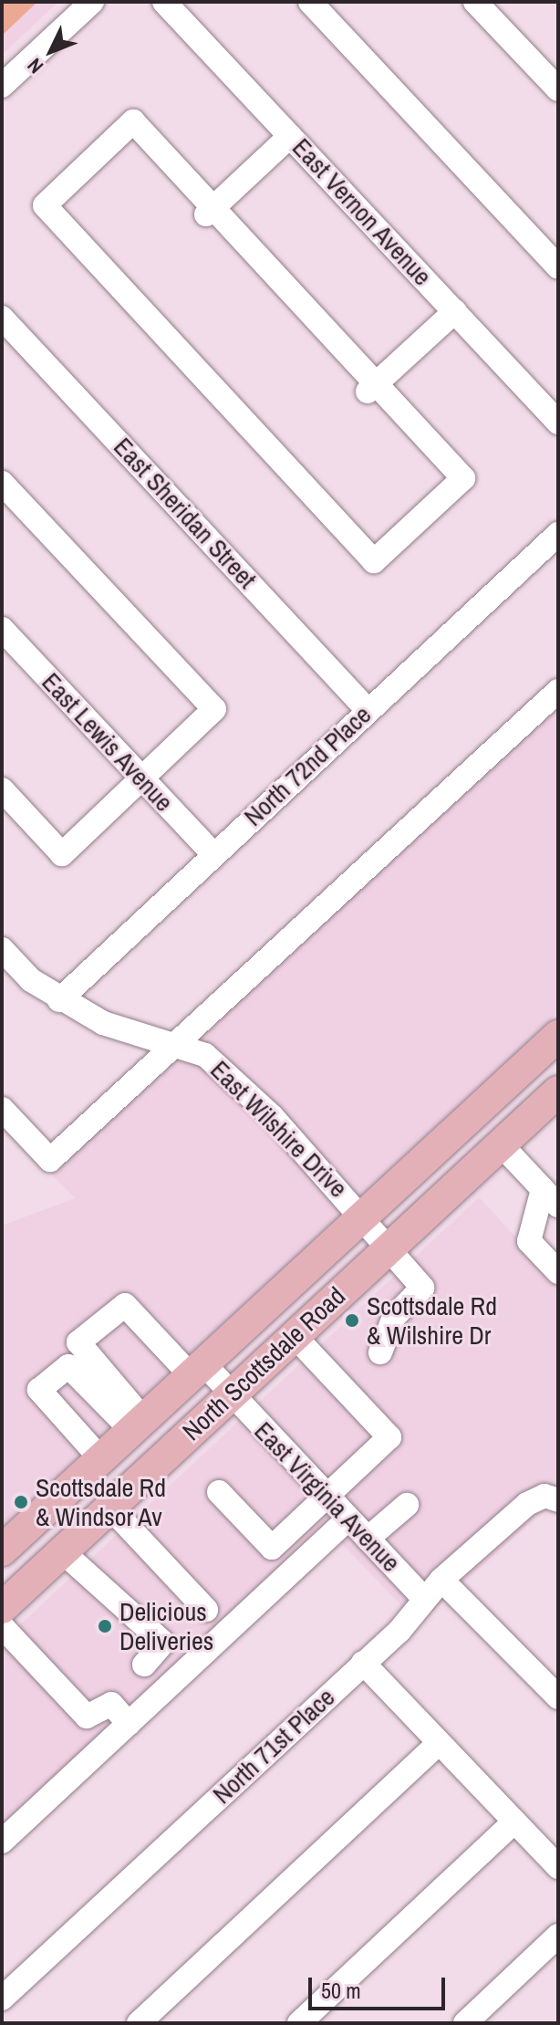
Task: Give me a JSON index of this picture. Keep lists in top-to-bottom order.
{
  "streets": {
    "main road": ["North Scottsdale Road"],
    "street": [
      "East Vernon Avenue",
      "East Sheridan Street",
      "East Lewis Avenue",
      "North 72nd Place",
      "East Wilshire Drive",
      "East Virginia Avenue",
      "North 71st Place"
    ]
  },
  "crossings": [
    ["East Sheridan Street", "North 72nd Place"],
    ["East Lewis Avenue", "North 72nd Place"],
    ["North 72nd Place", "East Wilshire Drive"],
    ["East Wilshire Drive", "North Scottsdale Road"],
    ["North Scottsdale Road", "East Virginia Avenue"],
    ["East Virginia Avenue", "North 71st Place"]
  ],
  "places": ["Scottsdale Rd & Wilshire Dr", "Scottsdale Rd & Windsor Av", "Delicious Deliveries"],
  "scale_bar": "50 m",
  "north": "bottom left"
}
